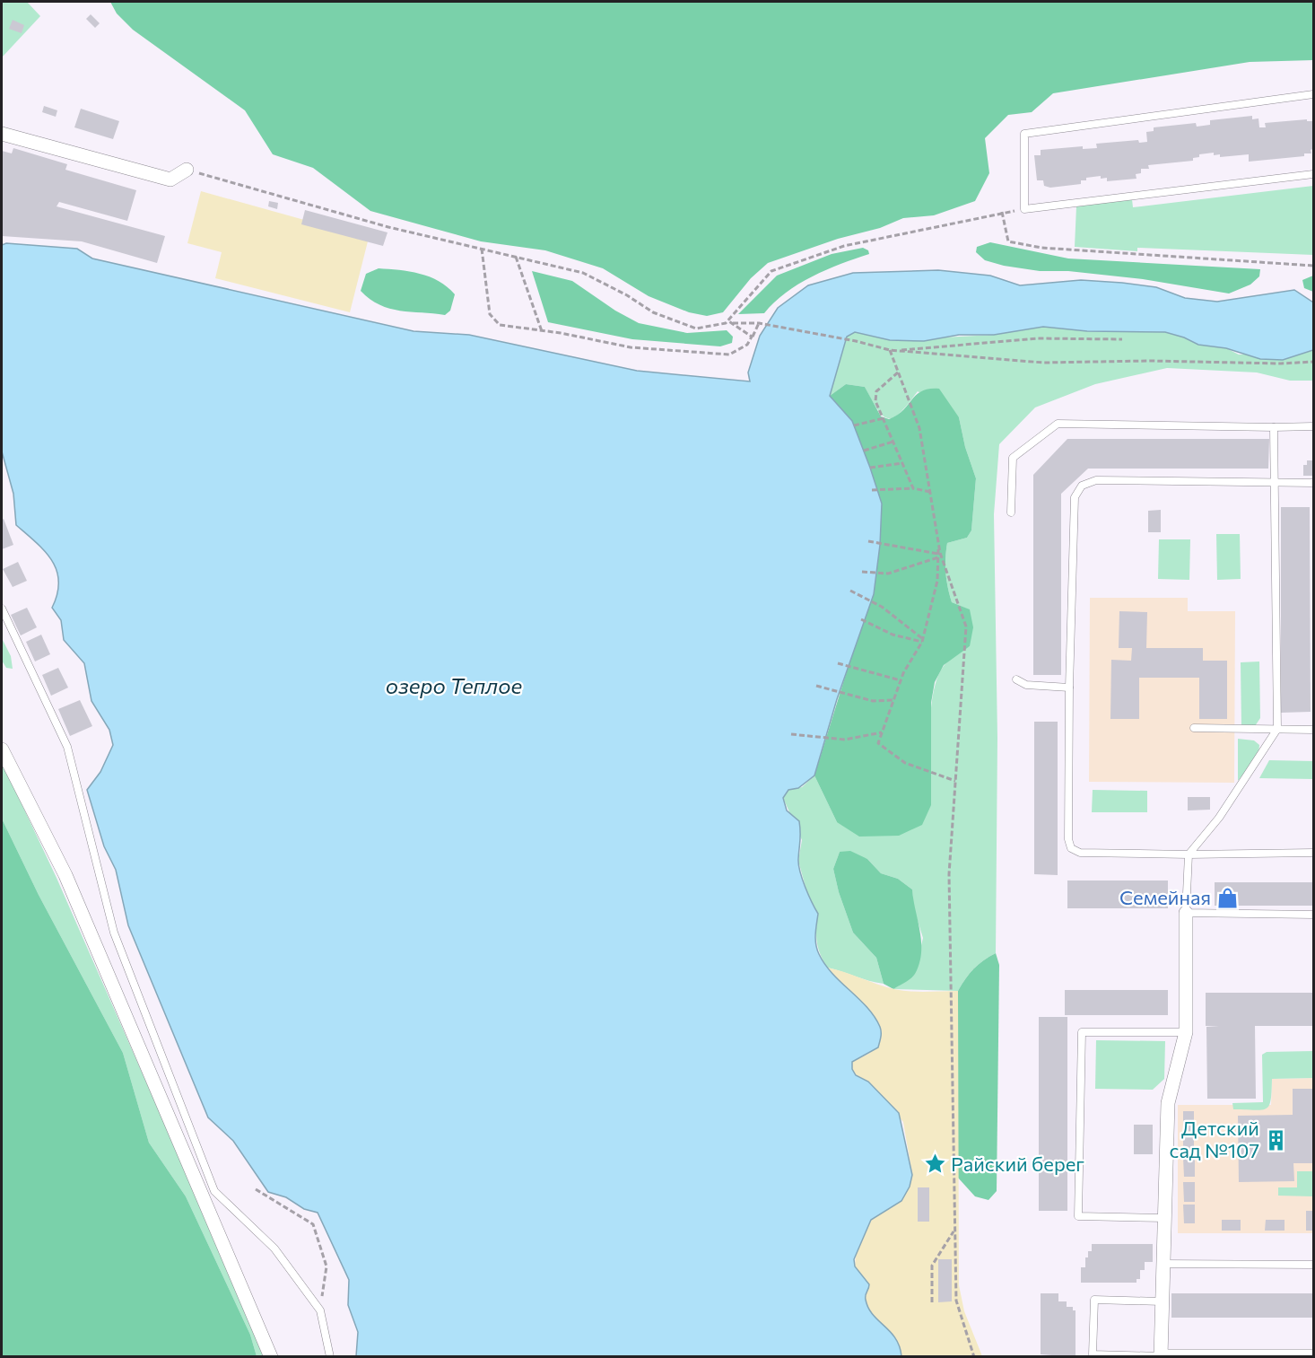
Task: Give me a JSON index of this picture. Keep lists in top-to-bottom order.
{
  "water": ["озеро Теплое"],
  "places": {
    "shop": ["Семейная"],
    "building": ["Детский сад №107"],
    "place": ["Райский берег"]
  }
}
